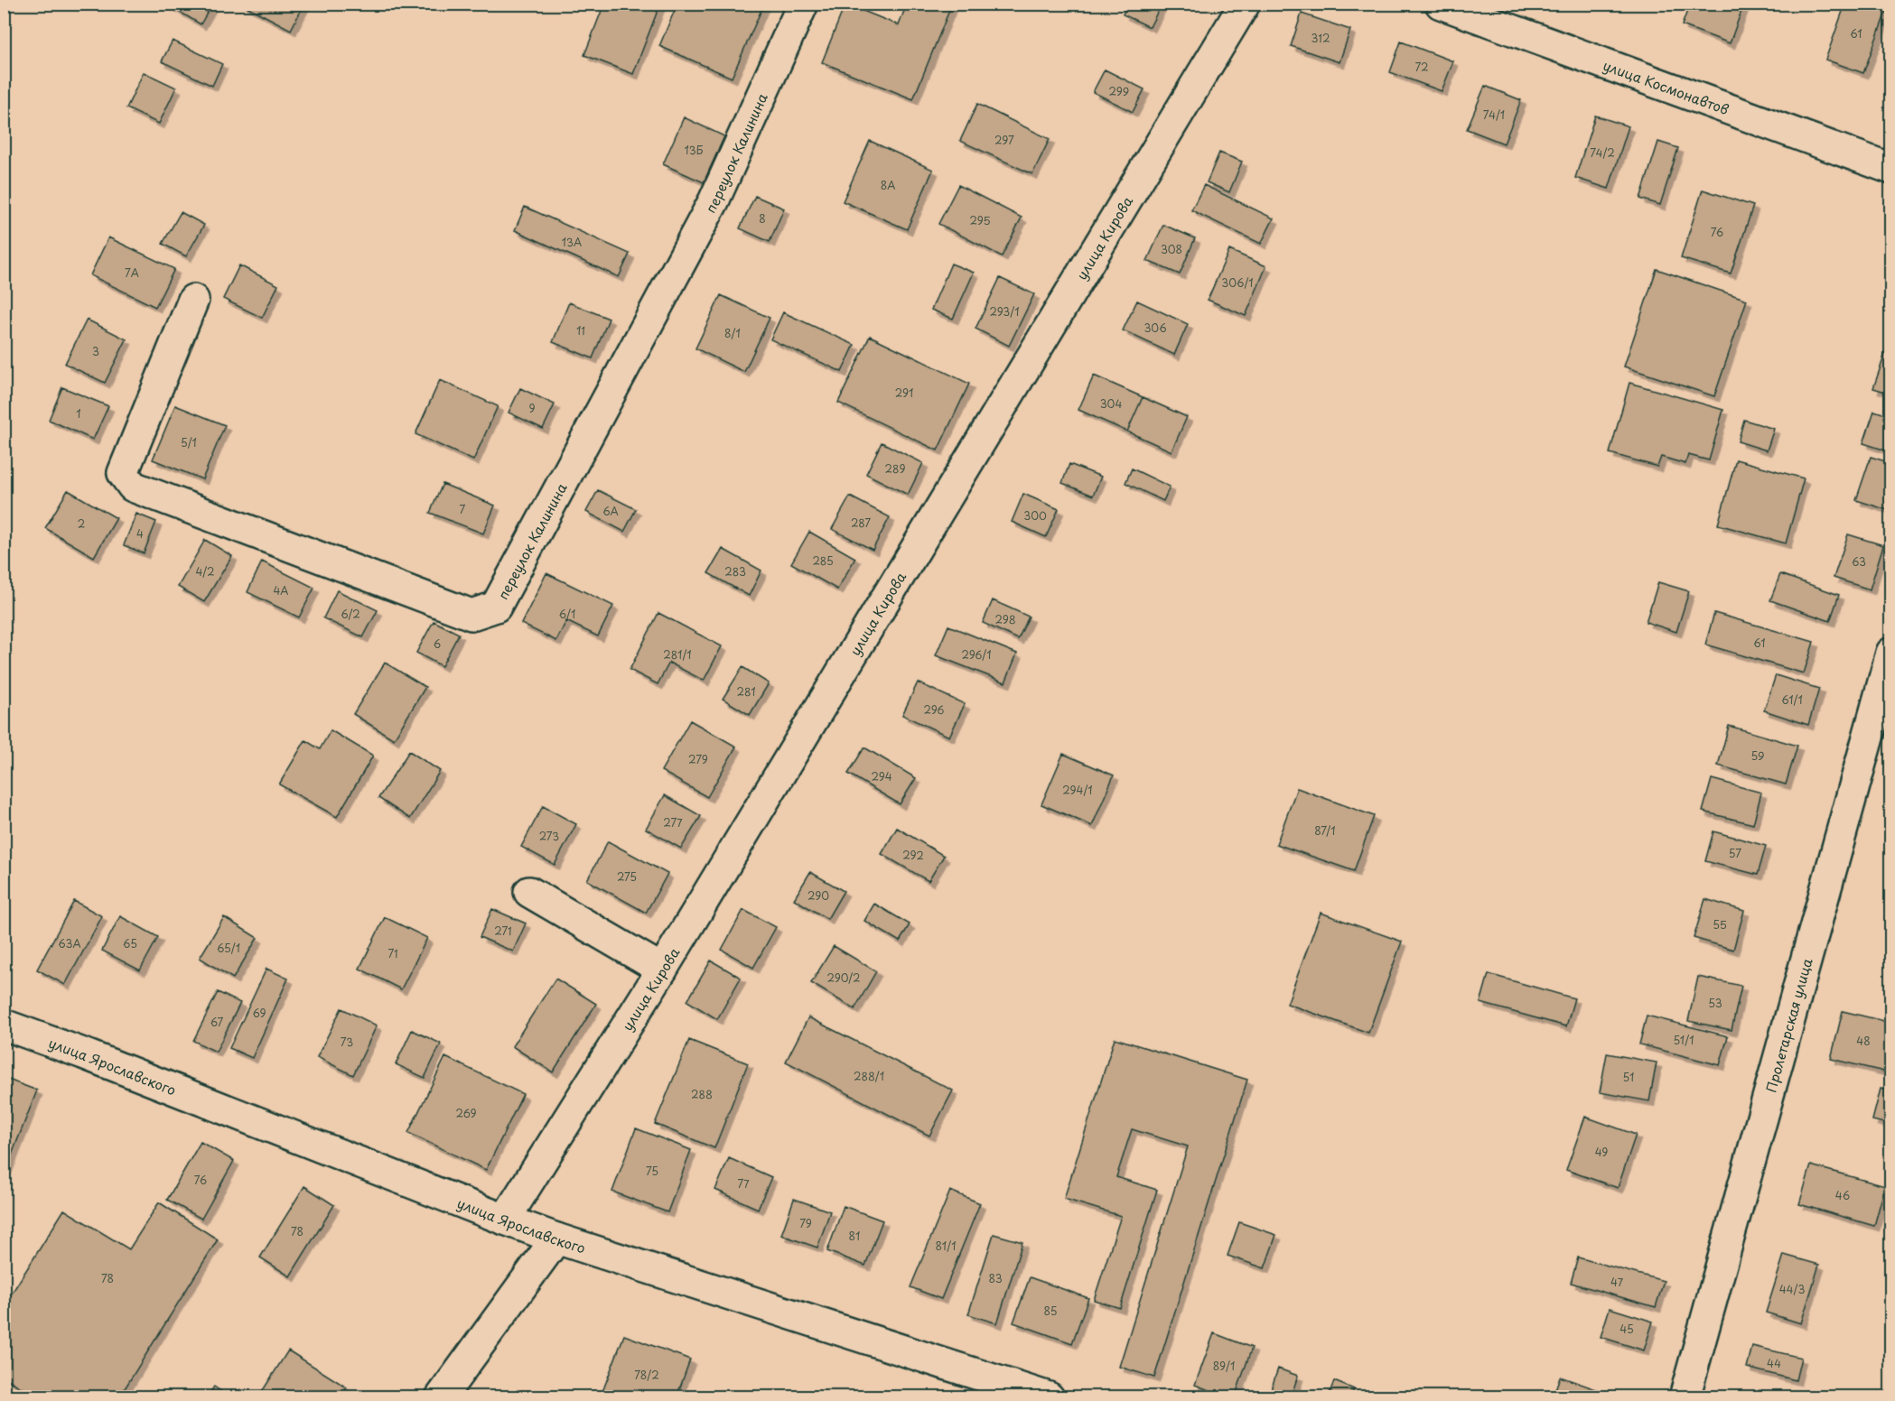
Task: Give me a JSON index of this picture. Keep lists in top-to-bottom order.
{
  "streets": {
    "street": [
      "улица Космонавтов",
      "переулок Калинина",
      "улица Кирова",
      "Пролетарская улица",
      "улица Ярославского"
    ]
  },
  "crossings": [
    ["улица Кирова", "улица Ярославского"]
  ],
  "house_numbers": [
    "61",
    "312",
    "72",
    "299",
    "74/1",
    "297",
    "13Б",
    "74/2",
    "8А",
    "8",
    "295",
    "76",
    "13А",
    "308",
    "7А",
    "306/1",
    "293/1",
    "306",
    "11",
    "8/1",
    "3",
    "291",
    "304",
    "9",
    "1",
    "5/1",
    "289",
    "7",
    "6А",
    "300",
    "287",
    "2",
    "4",
    "285",
    "63",
    "4/2",
    "283",
    "4А",
    "6/2",
    "6/1",
    "298",
    "61",
    "6",
    "281/1",
    "296/1",
    "281",
    "61/1",
    "296",
    "59",
    "279",
    "294",
    "294/1",
    "277",
    "87/1",
    "273",
    "57",
    "292",
    "275",
    "290",
    "55",
    "271",
    "63А",
    "65",
    "65/1",
    "71",
    "290/2",
    "53",
    "69",
    "67",
    "51/1",
    "48",
    "73",
    "288/1",
    "51",
    "288",
    "269",
    "49",
    "75",
    "76",
    "77",
    "46",
    "79",
    "78",
    "81",
    "81/1",
    "78",
    "83",
    "47",
    "44/3",
    "85",
    "45",
    "44",
    "89/1",
    "78/2"
  ]
}
